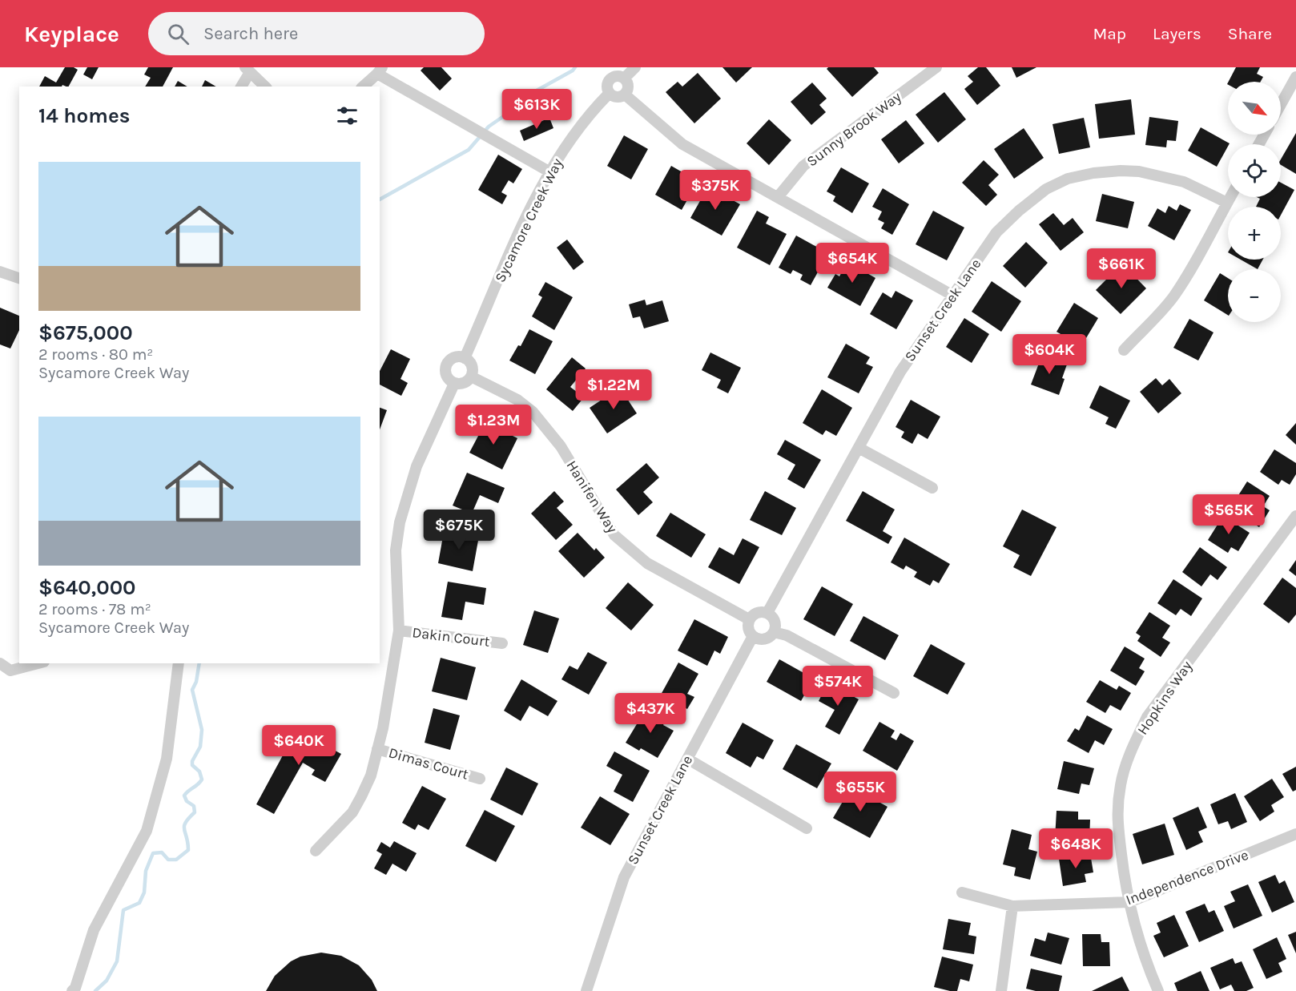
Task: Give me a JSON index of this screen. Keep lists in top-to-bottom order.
{
  "streets": {
    "street": [
      "Sunny Brook Way",
      "Sycamore Creek Way",
      "Sunset Creek Lane",
      "Hanifen Way",
      "Dakin Court",
      "Hopkins Way",
      "Dimas Court",
      "Independence Drive"
    ]
  },
  "crossings": [
    ["Sycamore Creek Way", "Hanifen Way"],
    ["Sunset Creek Lane", "Hanifen Way"],
    ["Hopkins Way", "Independence Drive"]
  ],
  "north": "bottom right",
  "page": {
    "header": "Keyplace",
    "search": "Search here",
    "nav": ["Map", "Layers", "Share"],
    "map_buttons": ["+", "−"],
    "heading": "14 homes",
    "price": [
      "$613K",
      "$375K",
      "$654K",
      "$661K",
      "$604K",
      "$1.22M",
      "$1.23M",
      "$565K",
      "$675K",
      "$574K",
      "$437K",
      "$640K",
      "$655K",
      "$648K"
    ],
    "list": [
      {
        "name": "$675,000",
        "note": "2 rooms · 80 m² · Sycamore Creek Way"
      },
      {
        "name": "$640,000",
        "note": "2 rooms · 78 m² · Sycamore Creek Way"
      }
    ]
  }
}
